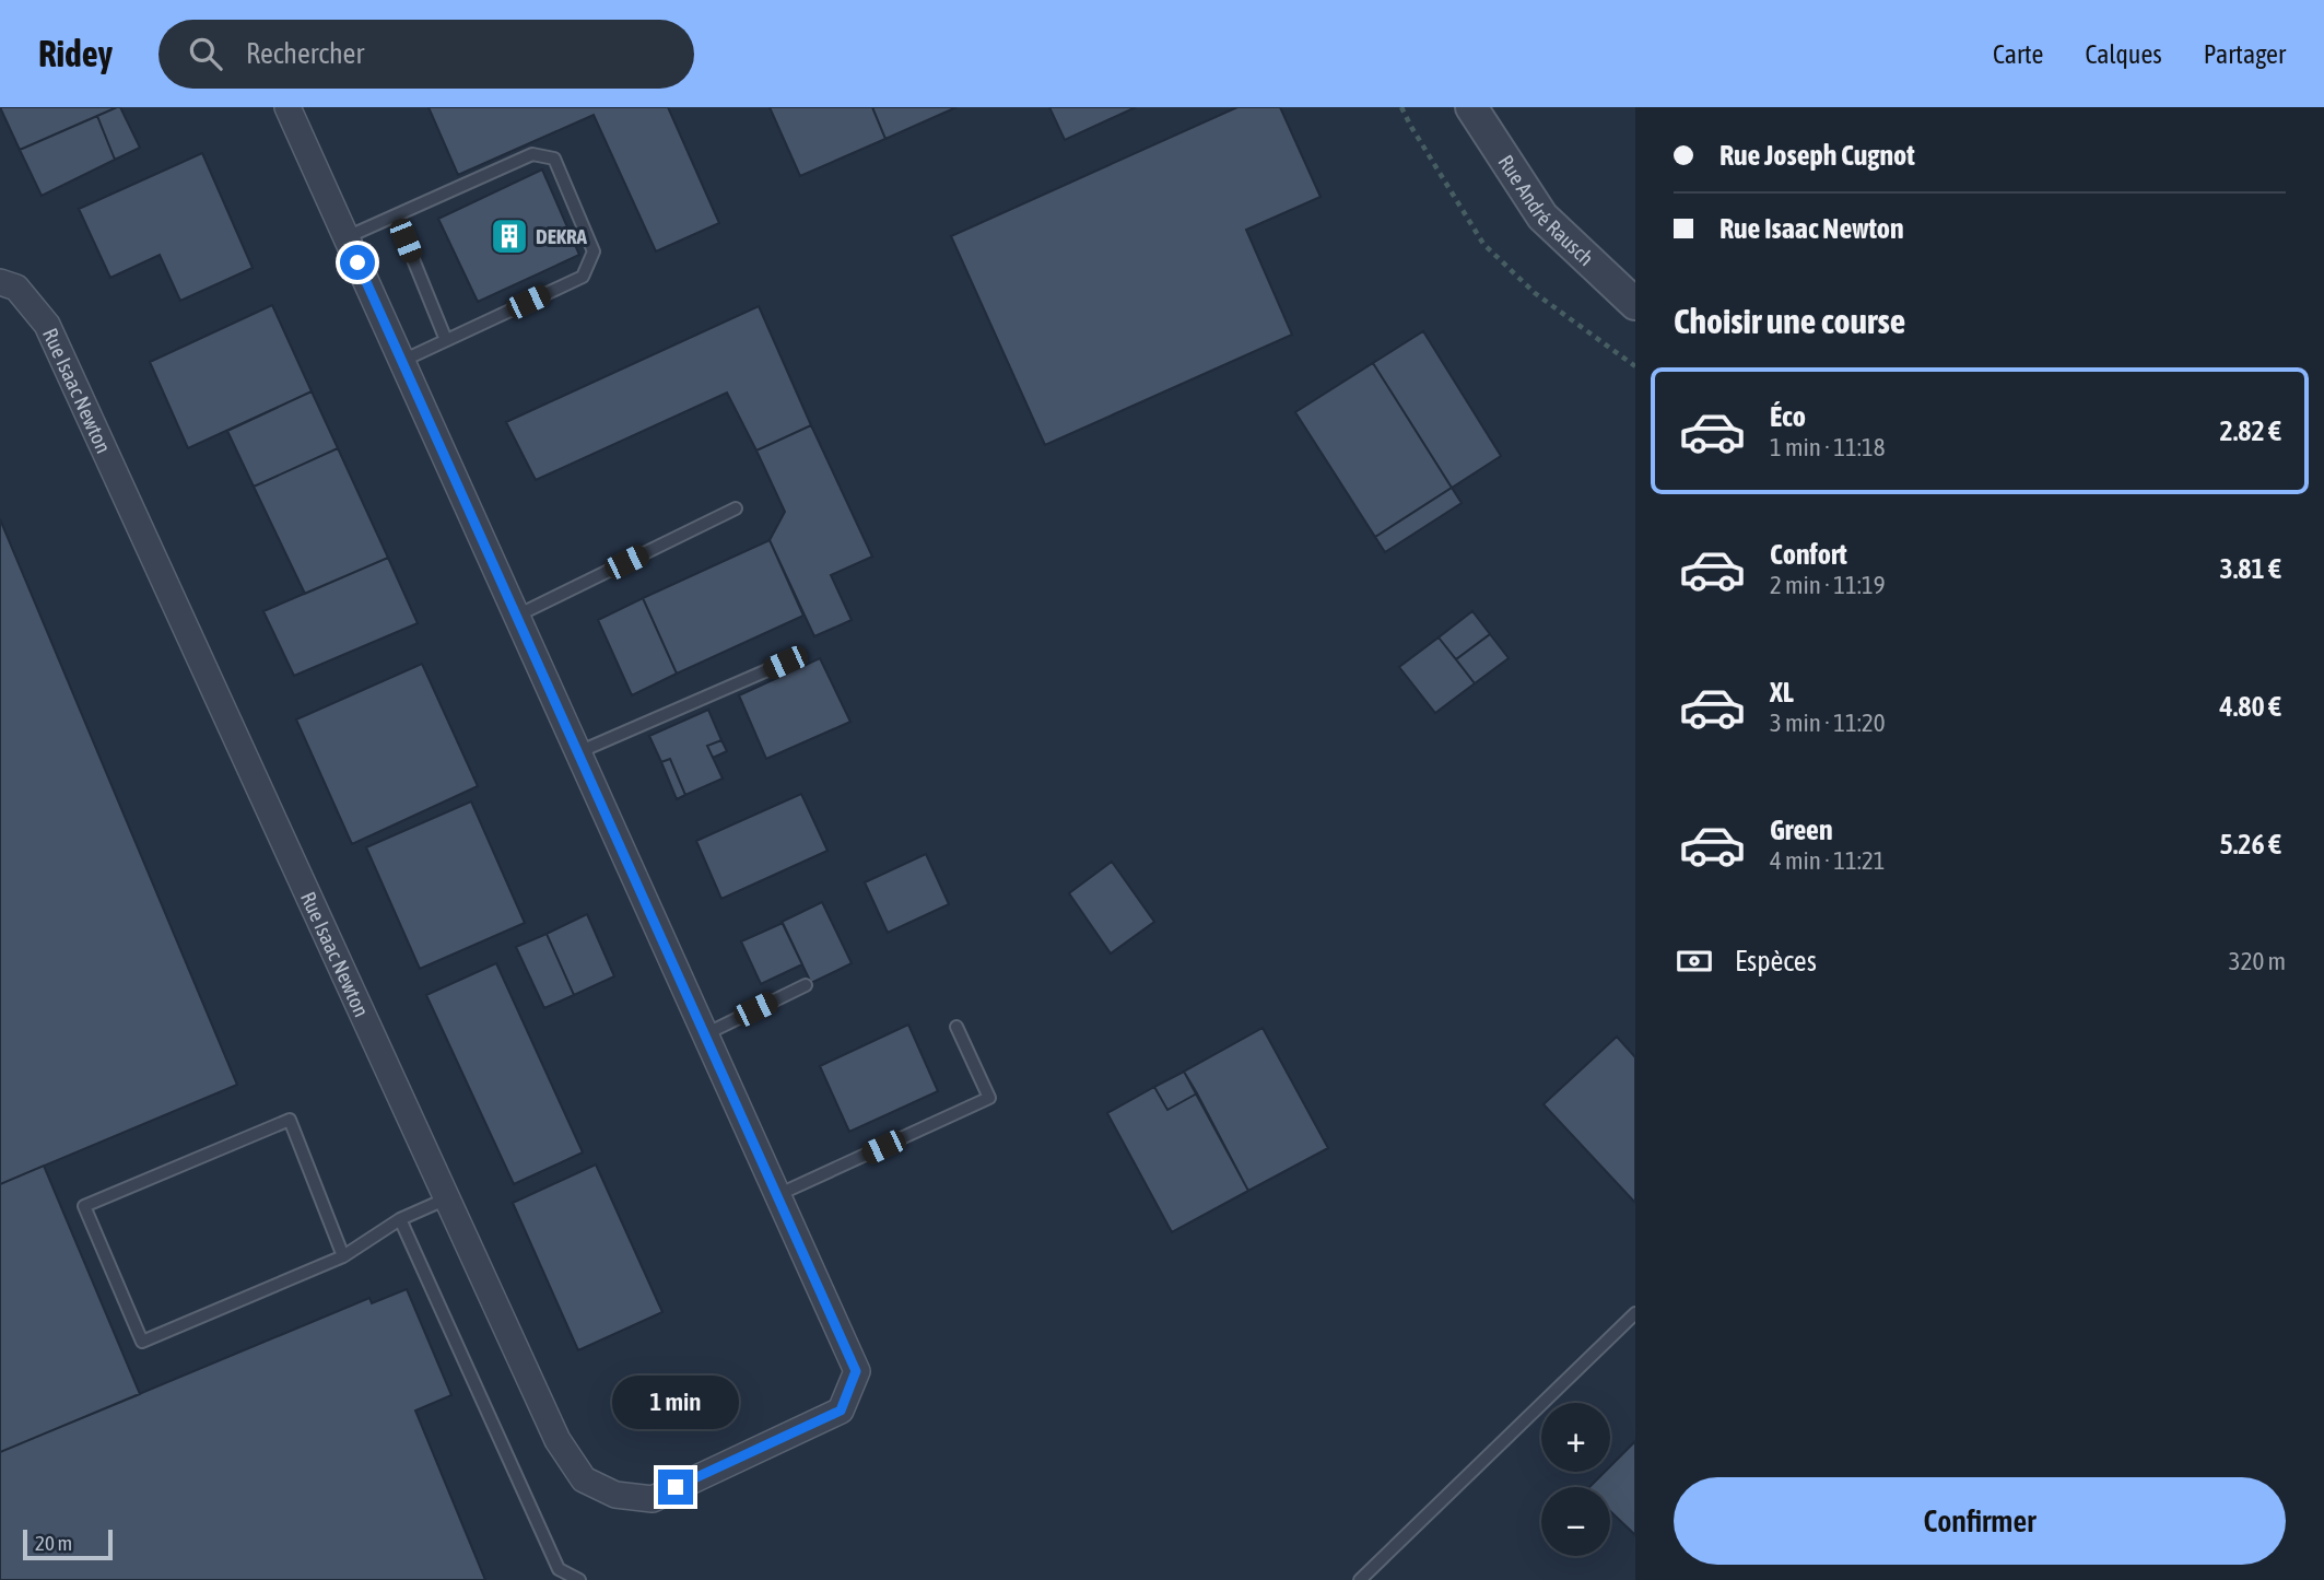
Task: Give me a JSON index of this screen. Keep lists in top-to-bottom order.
{
  "streets": {
    "street": ["Rue André Rausch", "Rue Isaac Newton"]
  },
  "places": {
    "building": ["DEKRA"]
  },
  "scale_bar": "20 m",
  "page": {
    "header": "Ridey",
    "search": "Rechercher",
    "nav": ["Carte", "Calques", "Partager"],
    "banner": ["Rue Joseph Cugnot", "Rue Isaac Newton"],
    "heading": "Choisir une course",
    "list": [
      {
        "name": "Éco",
        "note": "1 min · 11:18",
        "value": "2.82 €"
      },
      {
        "name": "Confort",
        "note": "2 min · 11:19",
        "value": "3.81 €"
      },
      {
        "name": "XL",
        "note": "3 min · 11:20",
        "value": "4.80 €"
      },
      {
        "name": "Green",
        "note": "4 min · 11:21",
        "value": "5.26 €"
      }
    ],
    "pay": ["Espèces", "320 m"],
    "bubble": "1 min",
    "map_buttons": ["+", "−"],
    "buttons": "Confirmer",
    "scale": "20 m"
  }
}
